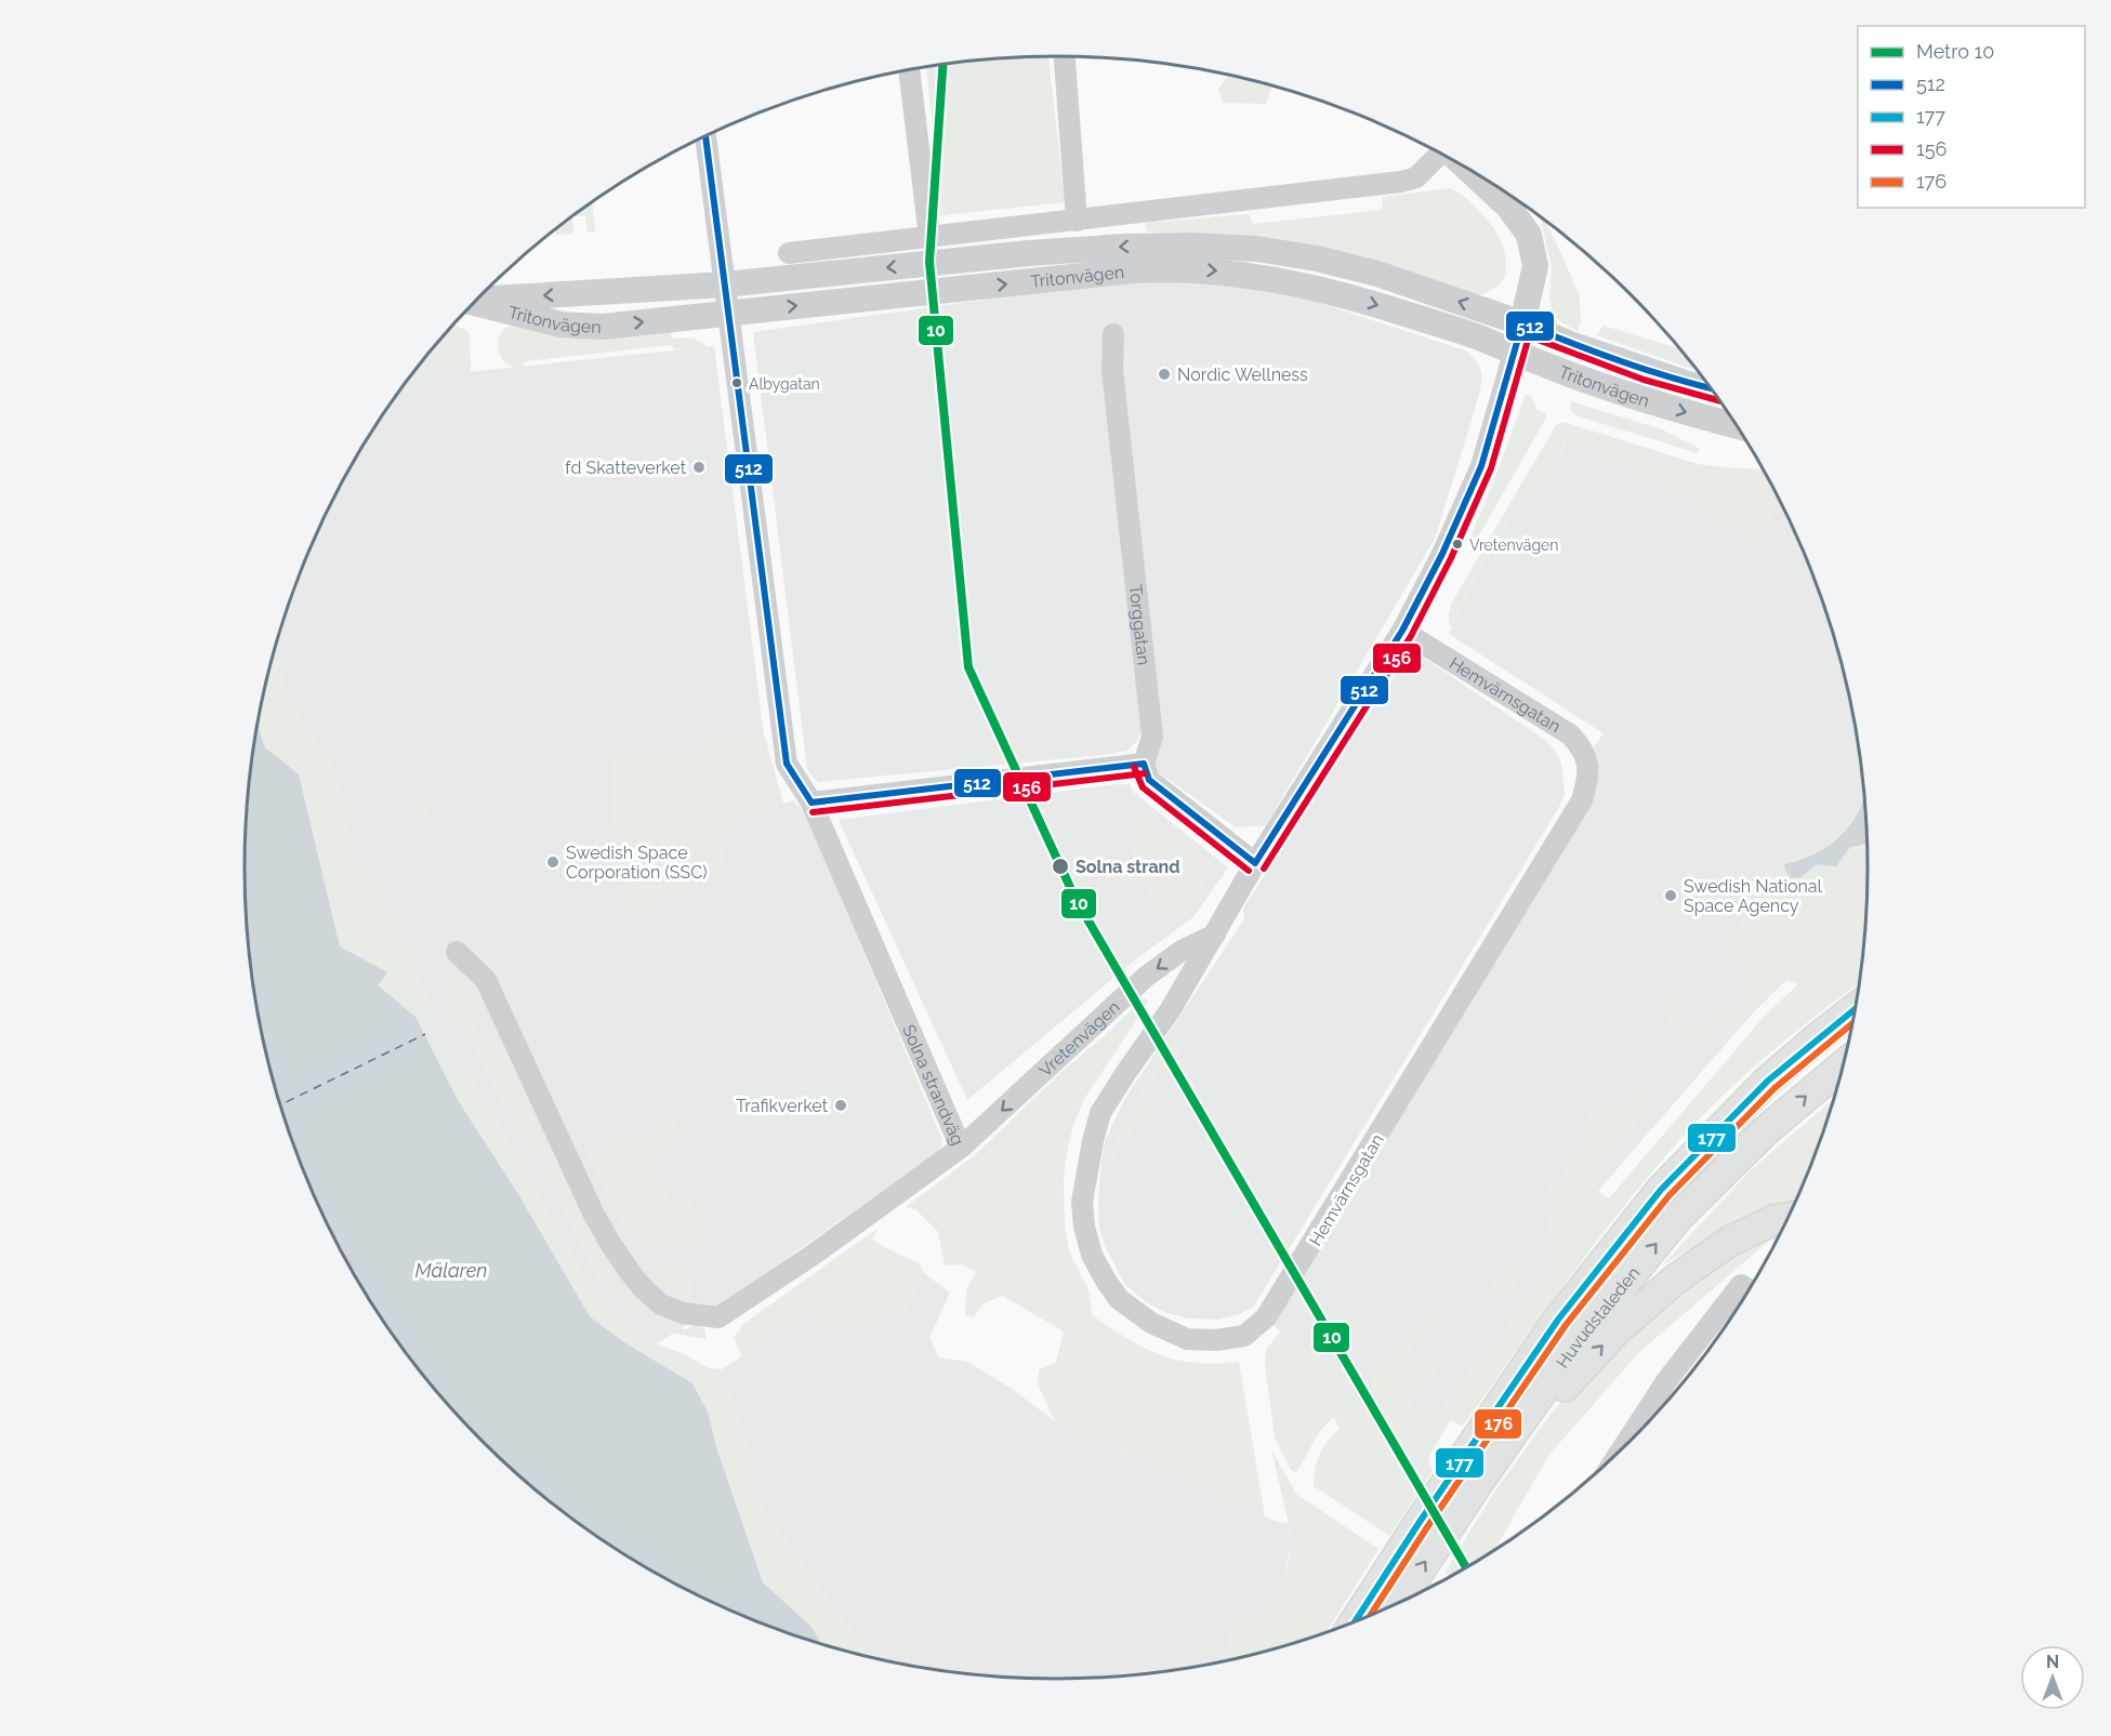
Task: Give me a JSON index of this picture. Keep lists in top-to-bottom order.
{
  "streets": {
    "main road": ["Huvudstaleden"],
    "street": [
      "Tritonvägen",
      "Torggatan",
      "Hemvärnsgatan",
      "Vretenvägen",
      "Solna strandväg"
    ]
  },
  "crossings": [
    ["Tritonvägen", "Solna strandväg"],
    ["Hemvärnsgatan", "Vretenvägen"],
    ["Vretenvägen", "Solna strandväg"]
  ],
  "one_way": ["Vretenvägen"],
  "water": ["Mälaren"],
  "places": [
    "Nordic Wellness",
    "Albygatan",
    "fd Skatteverket",
    "Vretenvägen",
    "Swedish Space Corporation (SSC)",
    "Solna strand",
    "Swedish National Space Agency",
    "Trafikverket"
  ],
  "lines": [
    "metro line 10",
    "transit line 512",
    "transit line 156",
    "transit line 177",
    "transit line 176"
  ],
  "legend": [
    "Metro 10",
    "512",
    "177",
    "156",
    "176"
  ],
  "north": "top"
}
